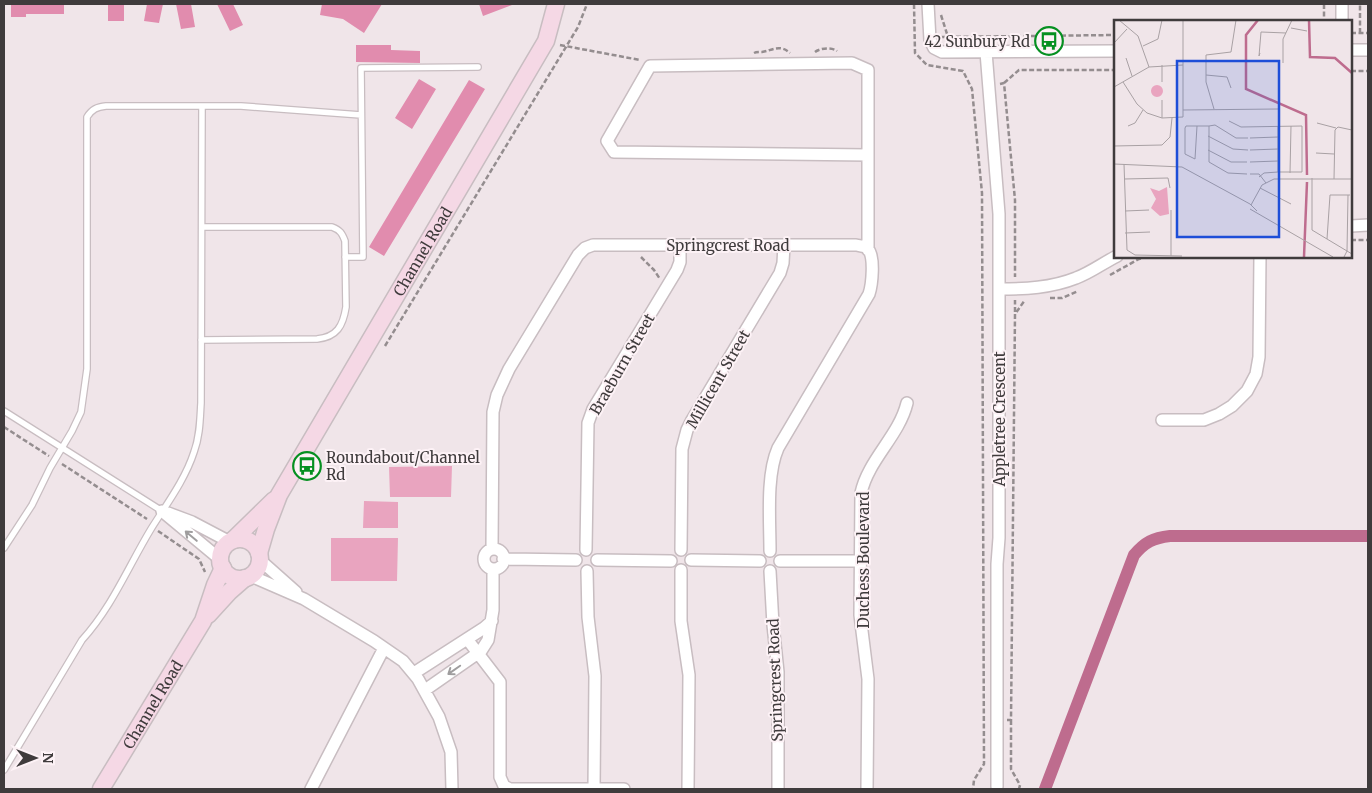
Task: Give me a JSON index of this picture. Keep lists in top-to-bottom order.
{
  "streets": {
    "street": [
      "Springcrest Road",
      "Channel Road",
      "Braeburn Street",
      "Millicent Street",
      "Appletree Crescent",
      "Duchess Boulevard"
    ]
  },
  "crossings": [
    ["Springcrest Road", "Braeburn Street"],
    ["Springcrest Road", "Millicent Street"]
  ],
  "places": {
    "bus stop": ["42 Sunbury Rd", "Roundabout/Channel Rd"]
  },
  "north": "right"
}
